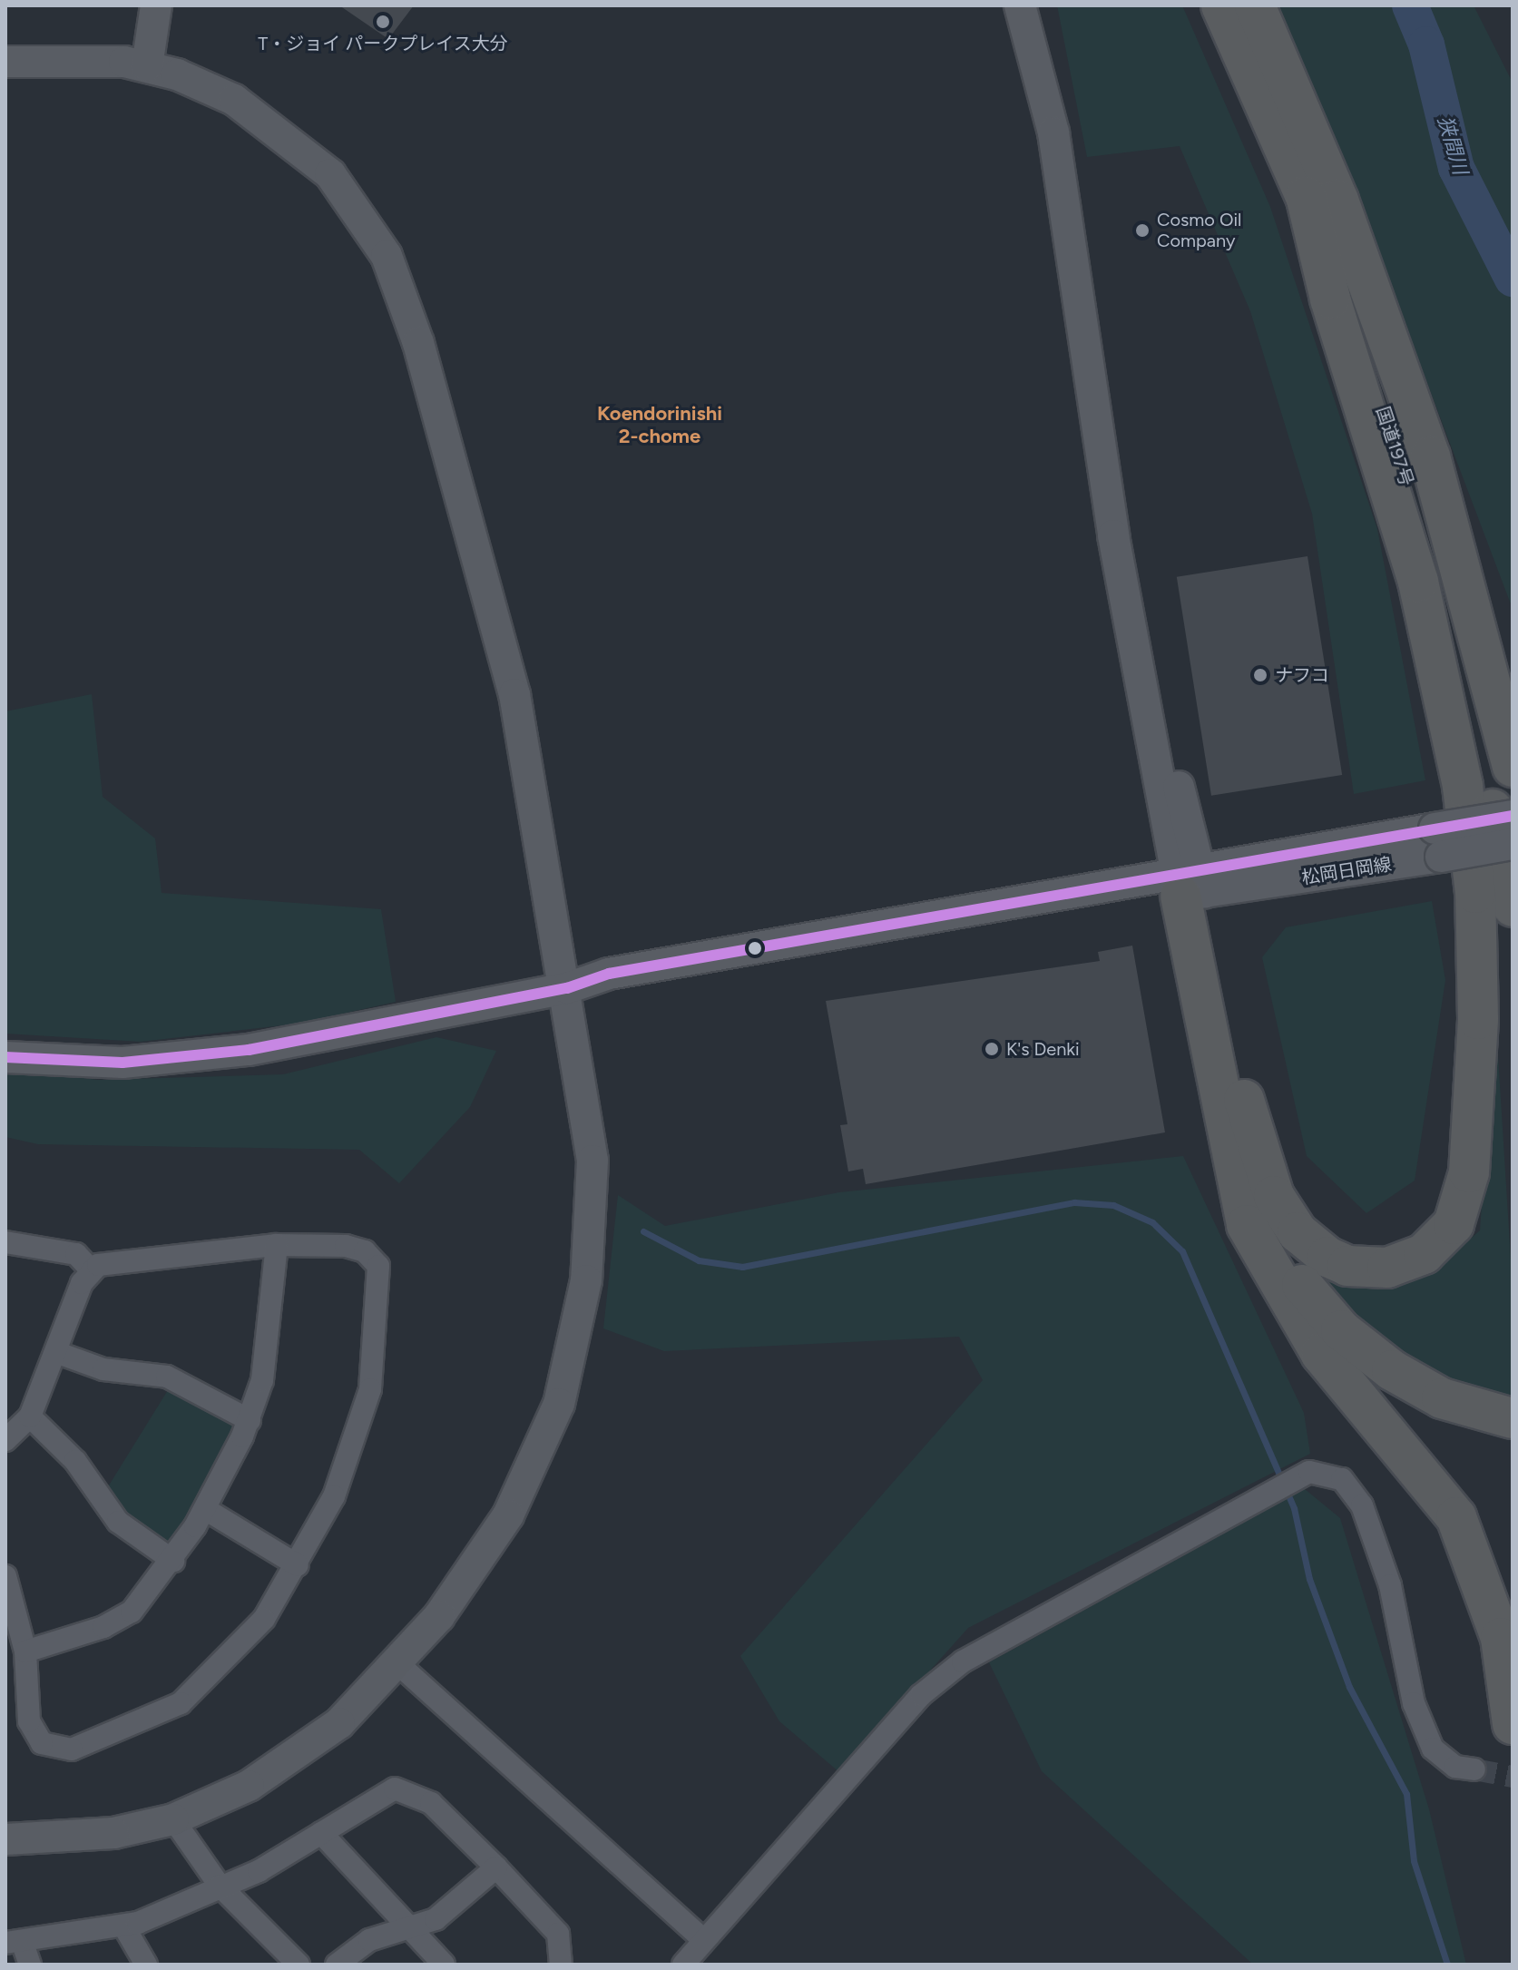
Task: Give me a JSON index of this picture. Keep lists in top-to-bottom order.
{
  "streets": {
    "highway": ["国道197号"],
    "street": ["松岡日岡線"]
  },
  "districts": ["Koendorinishi 2-chome"],
  "water": ["狭間川"],
  "places": [
    "T・ジョイ パークプレイス大分",
    "Cosmo Oil Company",
    "ナフコ",
    "K's Denki"
  ]
}
